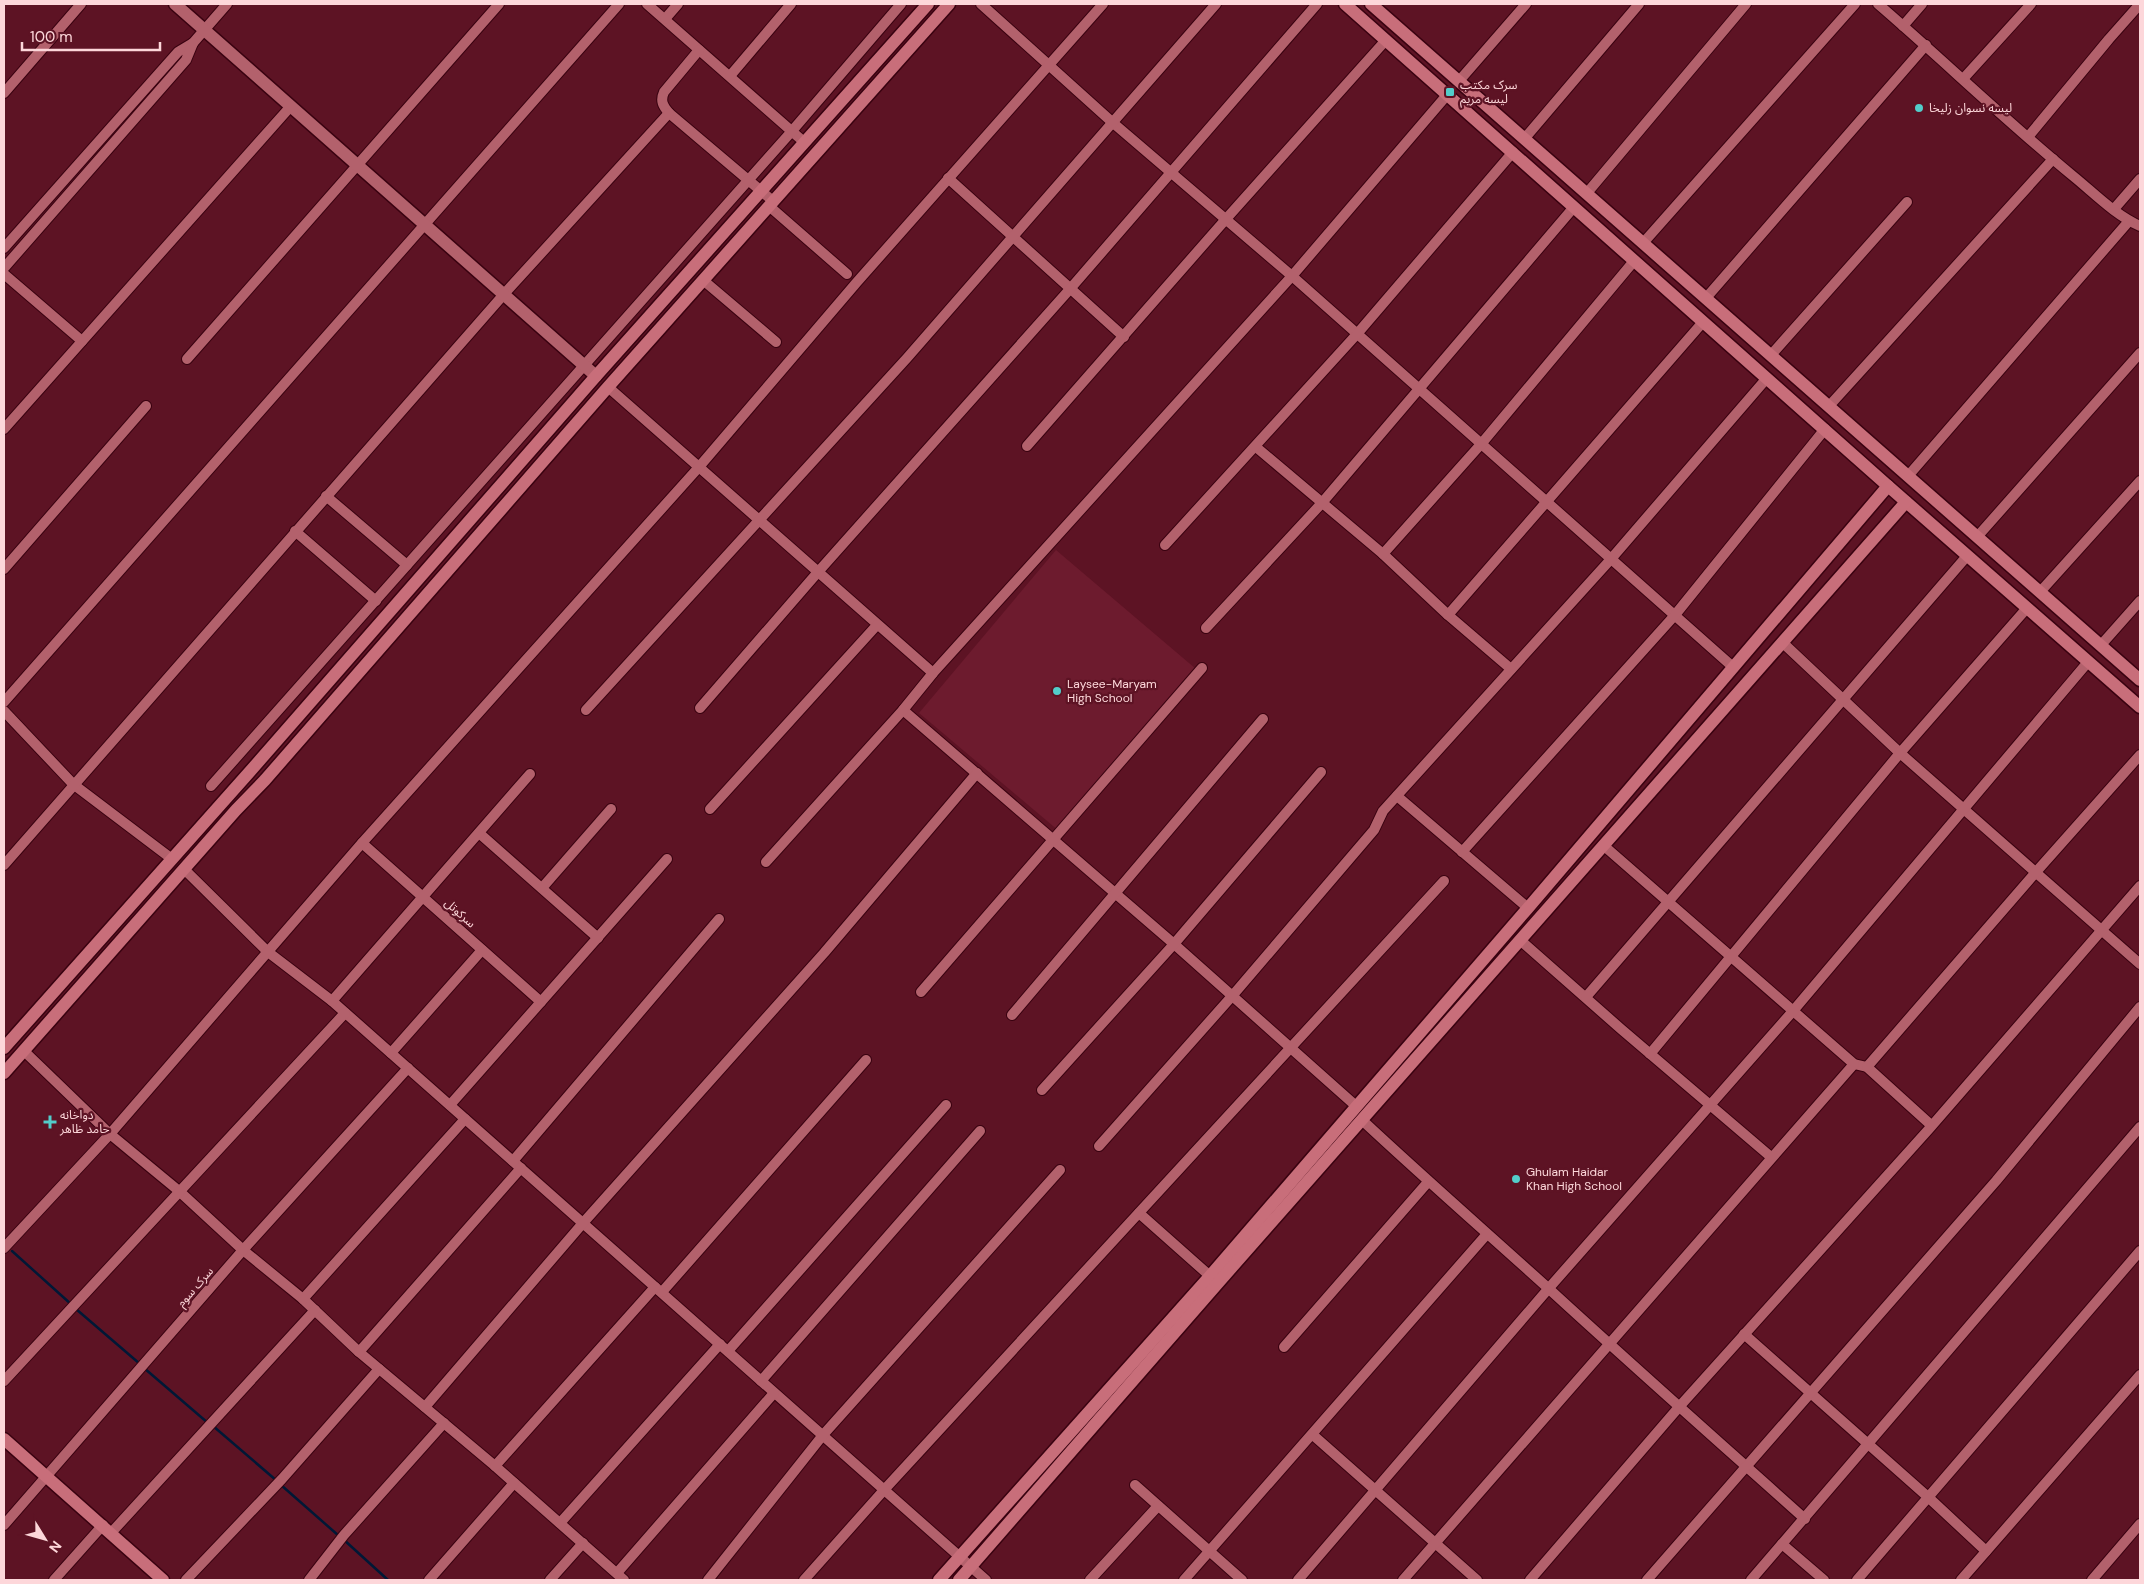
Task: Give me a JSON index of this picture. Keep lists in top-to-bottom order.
{
  "streets": {
    "street": ["سرکوتل", "سرک سوم"]
  },
  "places": {
    "transit": ["سرک مکتب لیسه مریم"],
    "other": ["لیسه نسوان زلیخا", "Laysee-Maryam High School", "Ghulam Haidar Khan High School"],
    "health": ["دواخانه حامد ظاهر"]
  },
  "scale_bar": "100 m",
  "north": "bottom right"
}
